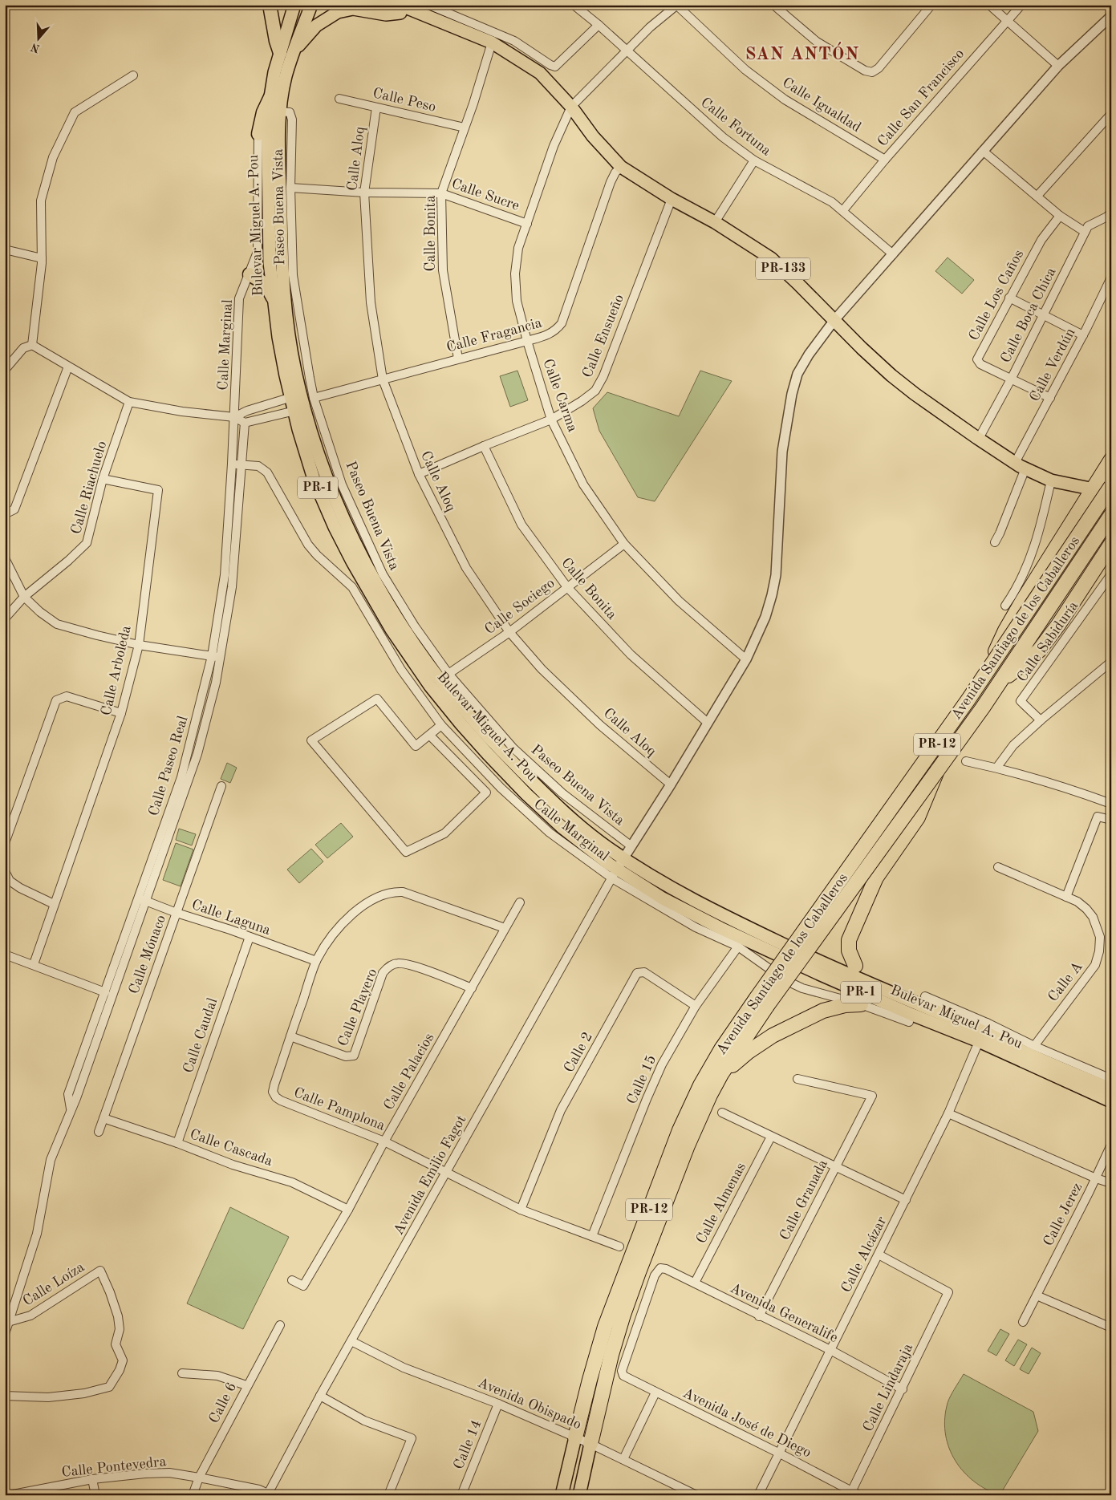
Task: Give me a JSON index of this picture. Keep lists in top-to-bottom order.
{
  "streets": {
    "highway": ["Avenida Santiago de los Caballeros", "PR-12"],
    "main road": ["Bulevar Miguel A. Pou", "PR-133", "PR-1"],
    "street": [
      "Calle San Francisco",
      "Calle Peso",
      "Calle Igualdad",
      "Calle Fortuna",
      "Calle Aloq",
      "Calle Sucre",
      "Paseo Buena Vista",
      "Calle Bonita",
      "Calle Los Caños",
      "Calle Boca Chica",
      "Calle Fragancia",
      "Calle Ensueño",
      "Calle Marginal",
      "Calle Verdún",
      "Calle Carma",
      "Calle Riachuelo",
      "Calle Sociego",
      "Calle Sabiduría",
      "Calle Arboleda",
      "Calle Paseo Real",
      "Calle Laguna",
      "Calle Mónaco",
      "Calle A",
      "Calle Playero",
      "Calle Caudal",
      "Calle 2",
      "Calle Palacios",
      "Calle 15",
      "Calle Pamplona",
      "Calle Cascada",
      "Avenida Emilio Fagot",
      "Calle Granada",
      "Calle Almenas",
      "Calle Jerez",
      "Calle Alcázar",
      "Calle Loíza",
      "Avenida Generalife",
      "Calle Lindaraja",
      "Calle 6",
      "Avenida Obispado",
      "Avenida José de Diego",
      "Calle 14",
      "Calle Pontevedra"
    ]
  },
  "crossings": [
    ["Calle San Francisco", "Calle Igualdad"],
    ["Calle San Francisco", "Calle Fortuna"],
    ["Calle Peso", "Calle Aloq"],
    ["Calle Peso", "Calle Bonita"],
    ["Calle Aloq", "Calle Sucre"],
    ["Calle Aloq", "Calle Fragancia"],
    ["Calle Aloq", "Calle Ensueño"],
    ["Calle Aloq", "Calle Sociego"],
    ["Calle Sucre", "Paseo Buena Vista"],
    ["Calle Sucre", "Calle Bonita"],
    ["Calle Sucre", "Calle Carma"],
    ["Paseo Buena Vista", "Bulevar Miguel A. Pou"],
    ["Paseo Buena Vista", "Calle Fragancia"],
    ["Paseo Buena Vista", "Calle Sociego"],
    ["Bulevar Miguel A. Pou", "Calle Marginal"],
    ["Bulevar Miguel A. Pou", "Avenida Emilio Fagot"],
    ["Bulevar Miguel A. Pou", "Calle Alcázar"],
    ["Calle Bonita", "PR-133"],
    ["Calle Bonita", "Calle Fragancia"],
    ["Calle Bonita", "Calle Ensueño"],
    ["Calle Bonita", "Calle Sociego"],
    ["PR-133", "Calle Boca Chica"],
    ["PR-133", "Calle Fragancia"],
    ["PR-133", "Calle Ensueño"],
    ["PR-133", "Calle Verdún"],
    ["PR-133", "Calle Carma"],
    ["Calle Los Caños", "Calle Boca Chica"],
    ["Calle Los Caños", "Calle Verdún"],
    ["Calle Fragancia", "Calle Carma"],
    ["Calle Ensueño", "Calle Carma"],
    ["Calle Marginal", "Calle Paseo Real"],
    ["Calle Marginal", "Calle 15"],
    ["Calle Marginal", "Avenida Emilio Fagot"],
    ["Calle Carma", "Calle Sociego"],
    ["Calle Riachuelo", "Calle Arboleda"],
    ["Avenida Santiago de los Caballeros", "Avenida Obispado"],
    ["Calle Paseo Real", "Calle Laguna"],
    ["Calle Paseo Real", "Calle Loíza"],
    ["Calle Laguna", "Calle Mónaco"],
    ["Calle Laguna", "Calle Caudal"],
    ["Calle Laguna", "Calle Pamplona"],
    ["Calle Mónaco", "Calle Cascada"],
    ["Calle Playero", "Calle Palacios"],
    ["Calle Playero", "Calle Pamplona"],
    ["Calle Caudal", "Calle Cascada"],
    ["Calle 2", "Calle 15"],
    ["Calle 2", "Calle Pamplona"],
    ["Calle Palacios", "Calle Pamplona"],
    ["Calle Palacios", "Calle Cascada"],
    ["Calle 15", "Calle Pamplona"],
    ["Calle Pamplona", "Avenida Emilio Fagot"],
    ["Avenida Emilio Fagot", "Avenida Obispado"],
    ["Avenida Emilio Fagot", "Calle Pontevedra"],
    ["Calle Granada", "Avenida Generalife"],
    ["Calle Almenas", "Avenida Generalife"],
    ["Calle Alcázar", "Avenida Generalife"],
    ["Calle Alcázar", "Calle Lindaraja"],
    ["Calle Alcázar", "Avenida José de Diego"],
    ["Avenida Generalife", "Calle Lindaraja"],
    ["Avenida Generalife", "Avenida José de Diego"],
    ["Calle Lindaraja", "Avenida José de Diego"],
    ["Calle 6", "Calle Pontevedra"],
    ["Avenida Obispado", "Calle 14"]
  ],
  "districts": ["SAN ANTÓN"],
  "north": "bottom"
}
